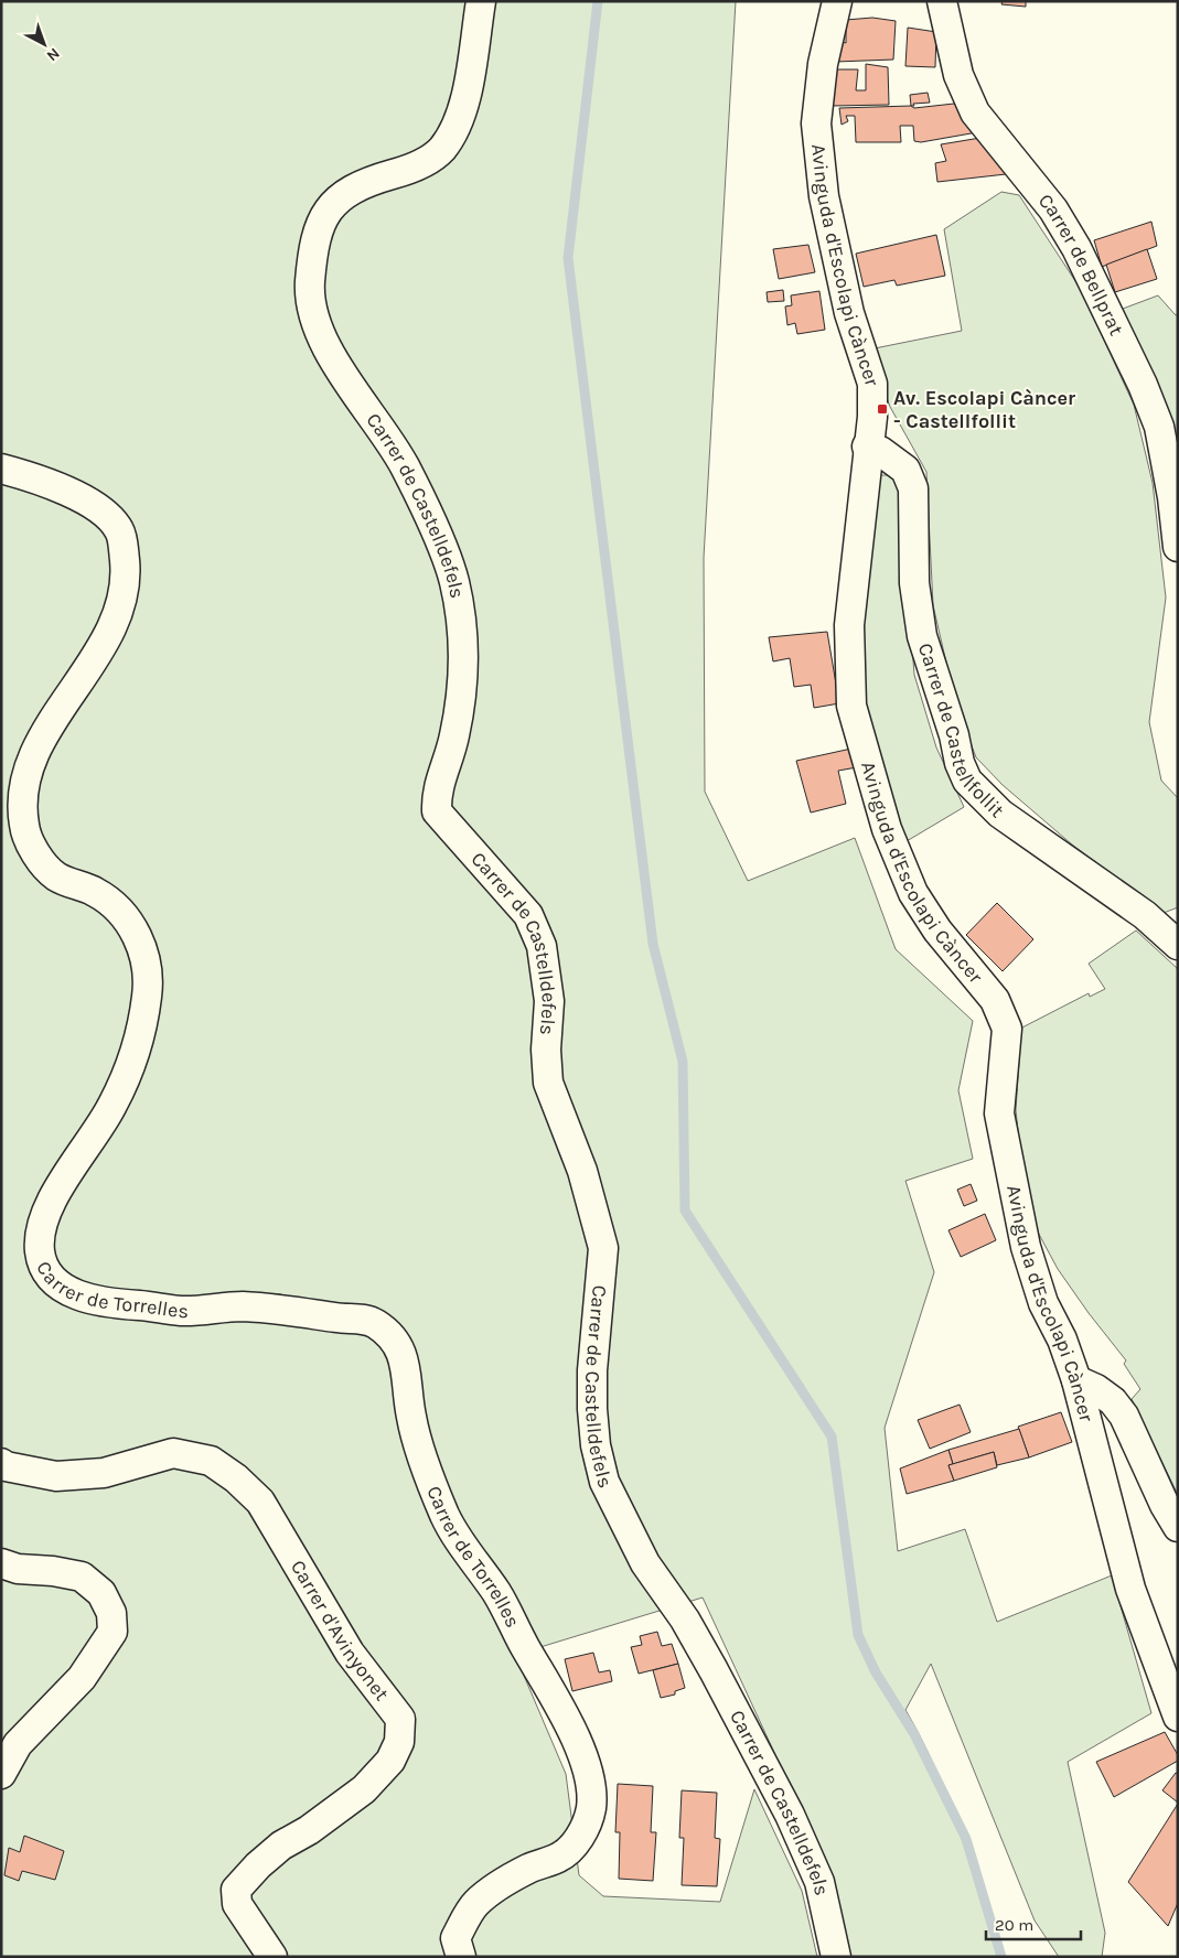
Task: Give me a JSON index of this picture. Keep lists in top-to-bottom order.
{
  "streets": {
    "street": [
      "Avinguda d'Escolapi Càncer",
      "Carrer de Bellprat",
      "Carrer de Castelldefels",
      "Carrer de Castellfollit",
      "Carrer de Torrelles",
      "Carrer d'Avinyonet"
    ]
  },
  "crossings": [
    ["Avinguda d'Escolapi Càncer", "Carrer de Castellfollit"]
  ],
  "places": {
    "transit": ["Av. Escolapi Càncer - Castellfollit"]
  },
  "scale_bar": "20 m",
  "north": "bottom right"
}
